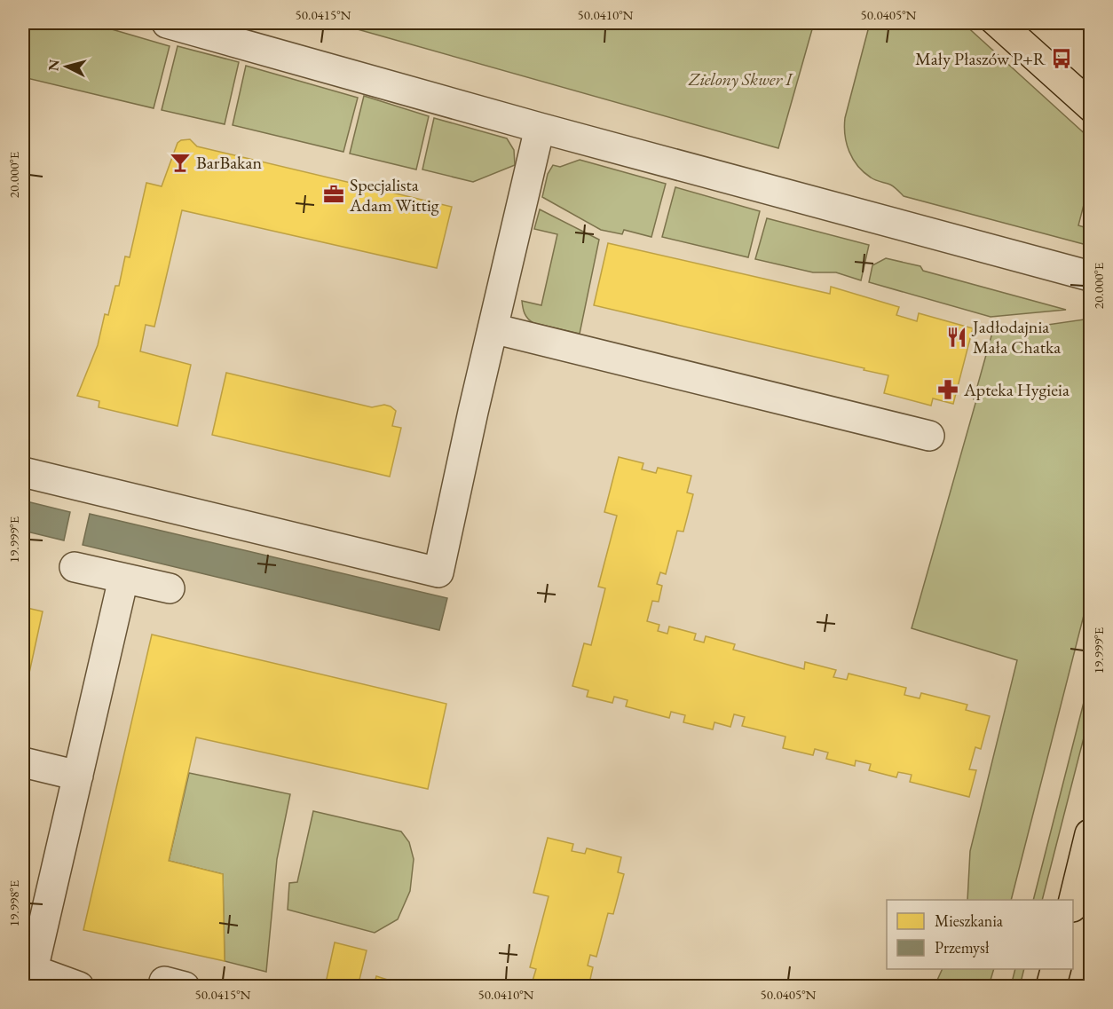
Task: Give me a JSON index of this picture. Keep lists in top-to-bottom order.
{
  "parks": ["Zielony Skwer I"],
  "places": {
    "bus stop": ["Mały Płaszów P+R"],
    "bar": ["BarBakan"],
    "office": ["Specjalista Adam Wittig"],
    "restaurant": ["Jadłodajnia Mała Chatka"],
    "pharmacy": ["Apteka Hygieia"]
  },
  "legend": ["Mieszkania", "Przemysł"],
  "north": "left",
  "coordinates": [
    "50.0415°N",
    "50.0410°N",
    "50.0405°N",
    "20.000°E",
    "19.999°E",
    "19.998°E"
  ]
}
